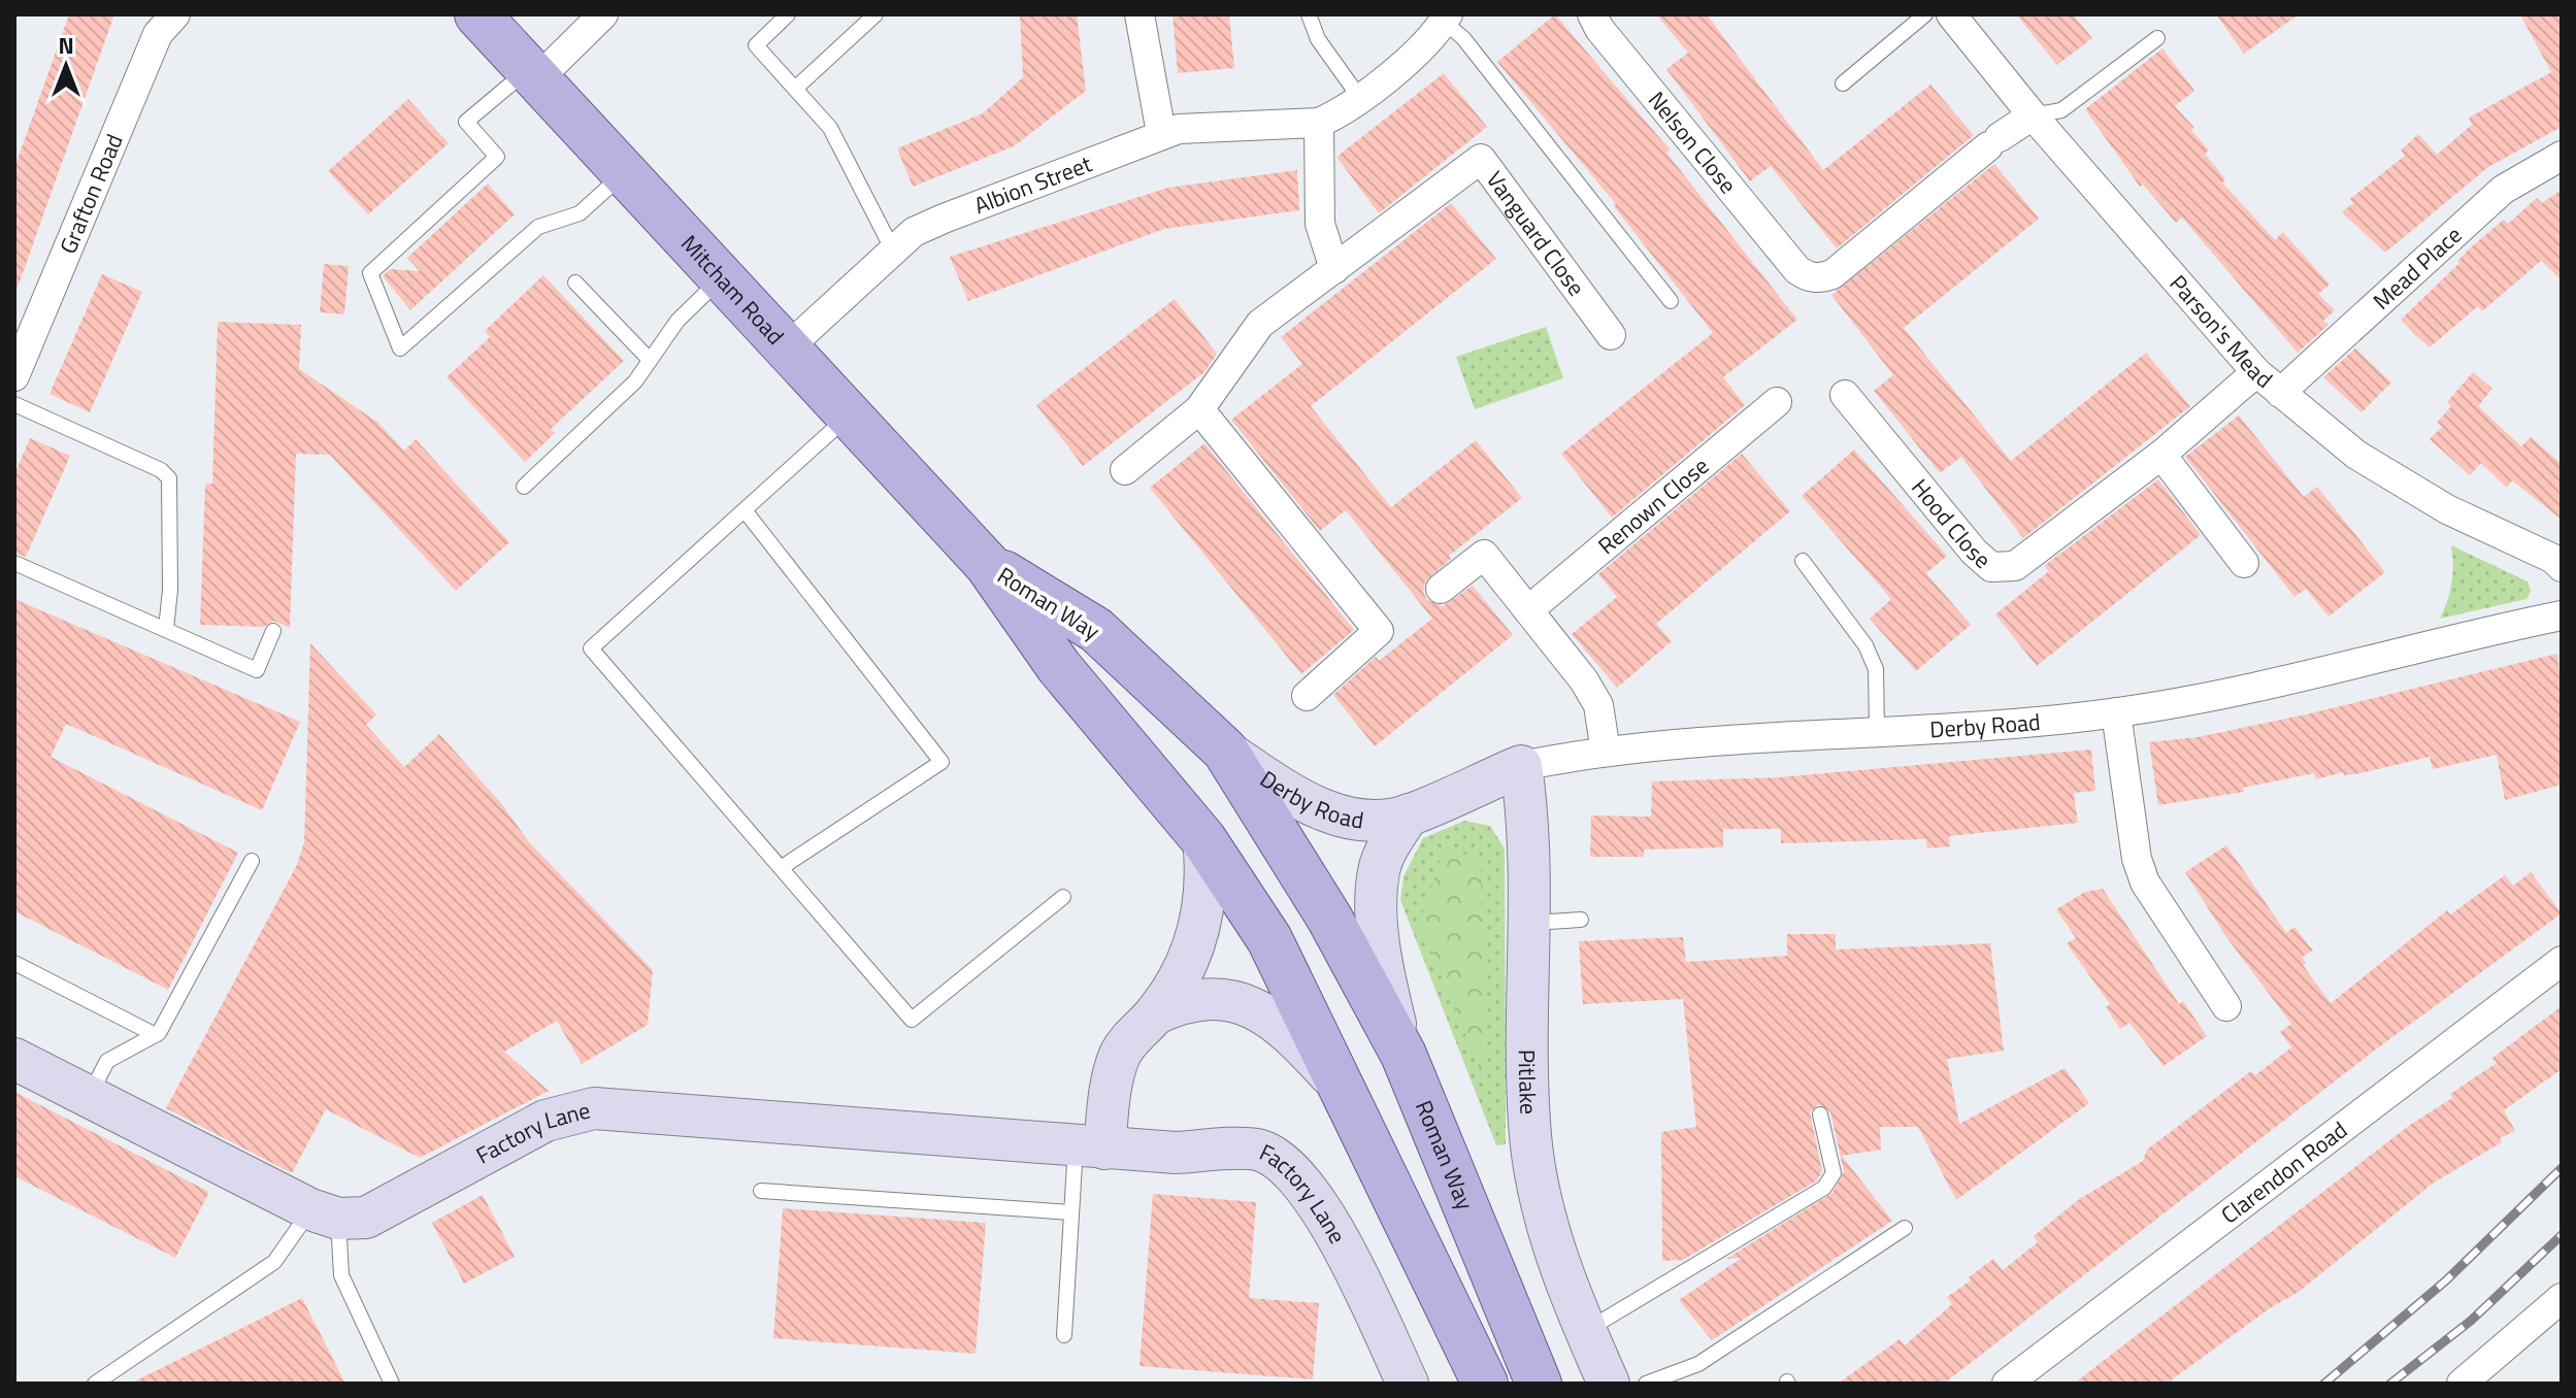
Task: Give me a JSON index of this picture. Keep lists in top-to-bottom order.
{
  "streets": {
    "main road": ["Mitcham Road", "Roman Way"],
    "street": [
      "Nelson Close",
      "Albion Street",
      "Grafton Road",
      "Vanguard Close",
      "Mead Place",
      "Parson's Mead",
      "Renown Close",
      "Hood Close",
      "Derby Road",
      "Pitlake",
      "Factory Lane",
      "Clarendon Road"
    ]
  },
  "crossings": [
    ["Nelson Close", "Parson's Mead"],
    ["Albion Street", "Mitcham Road"],
    ["Mead Place", "Parson's Mead"],
    ["Mitcham Road", "Roman Way"],
    ["Parson's Mead", "Hood Close"],
    ["Roman Way", "Derby Road"],
    ["Derby Road", "Pitlake"]
  ],
  "north": "top"
}
